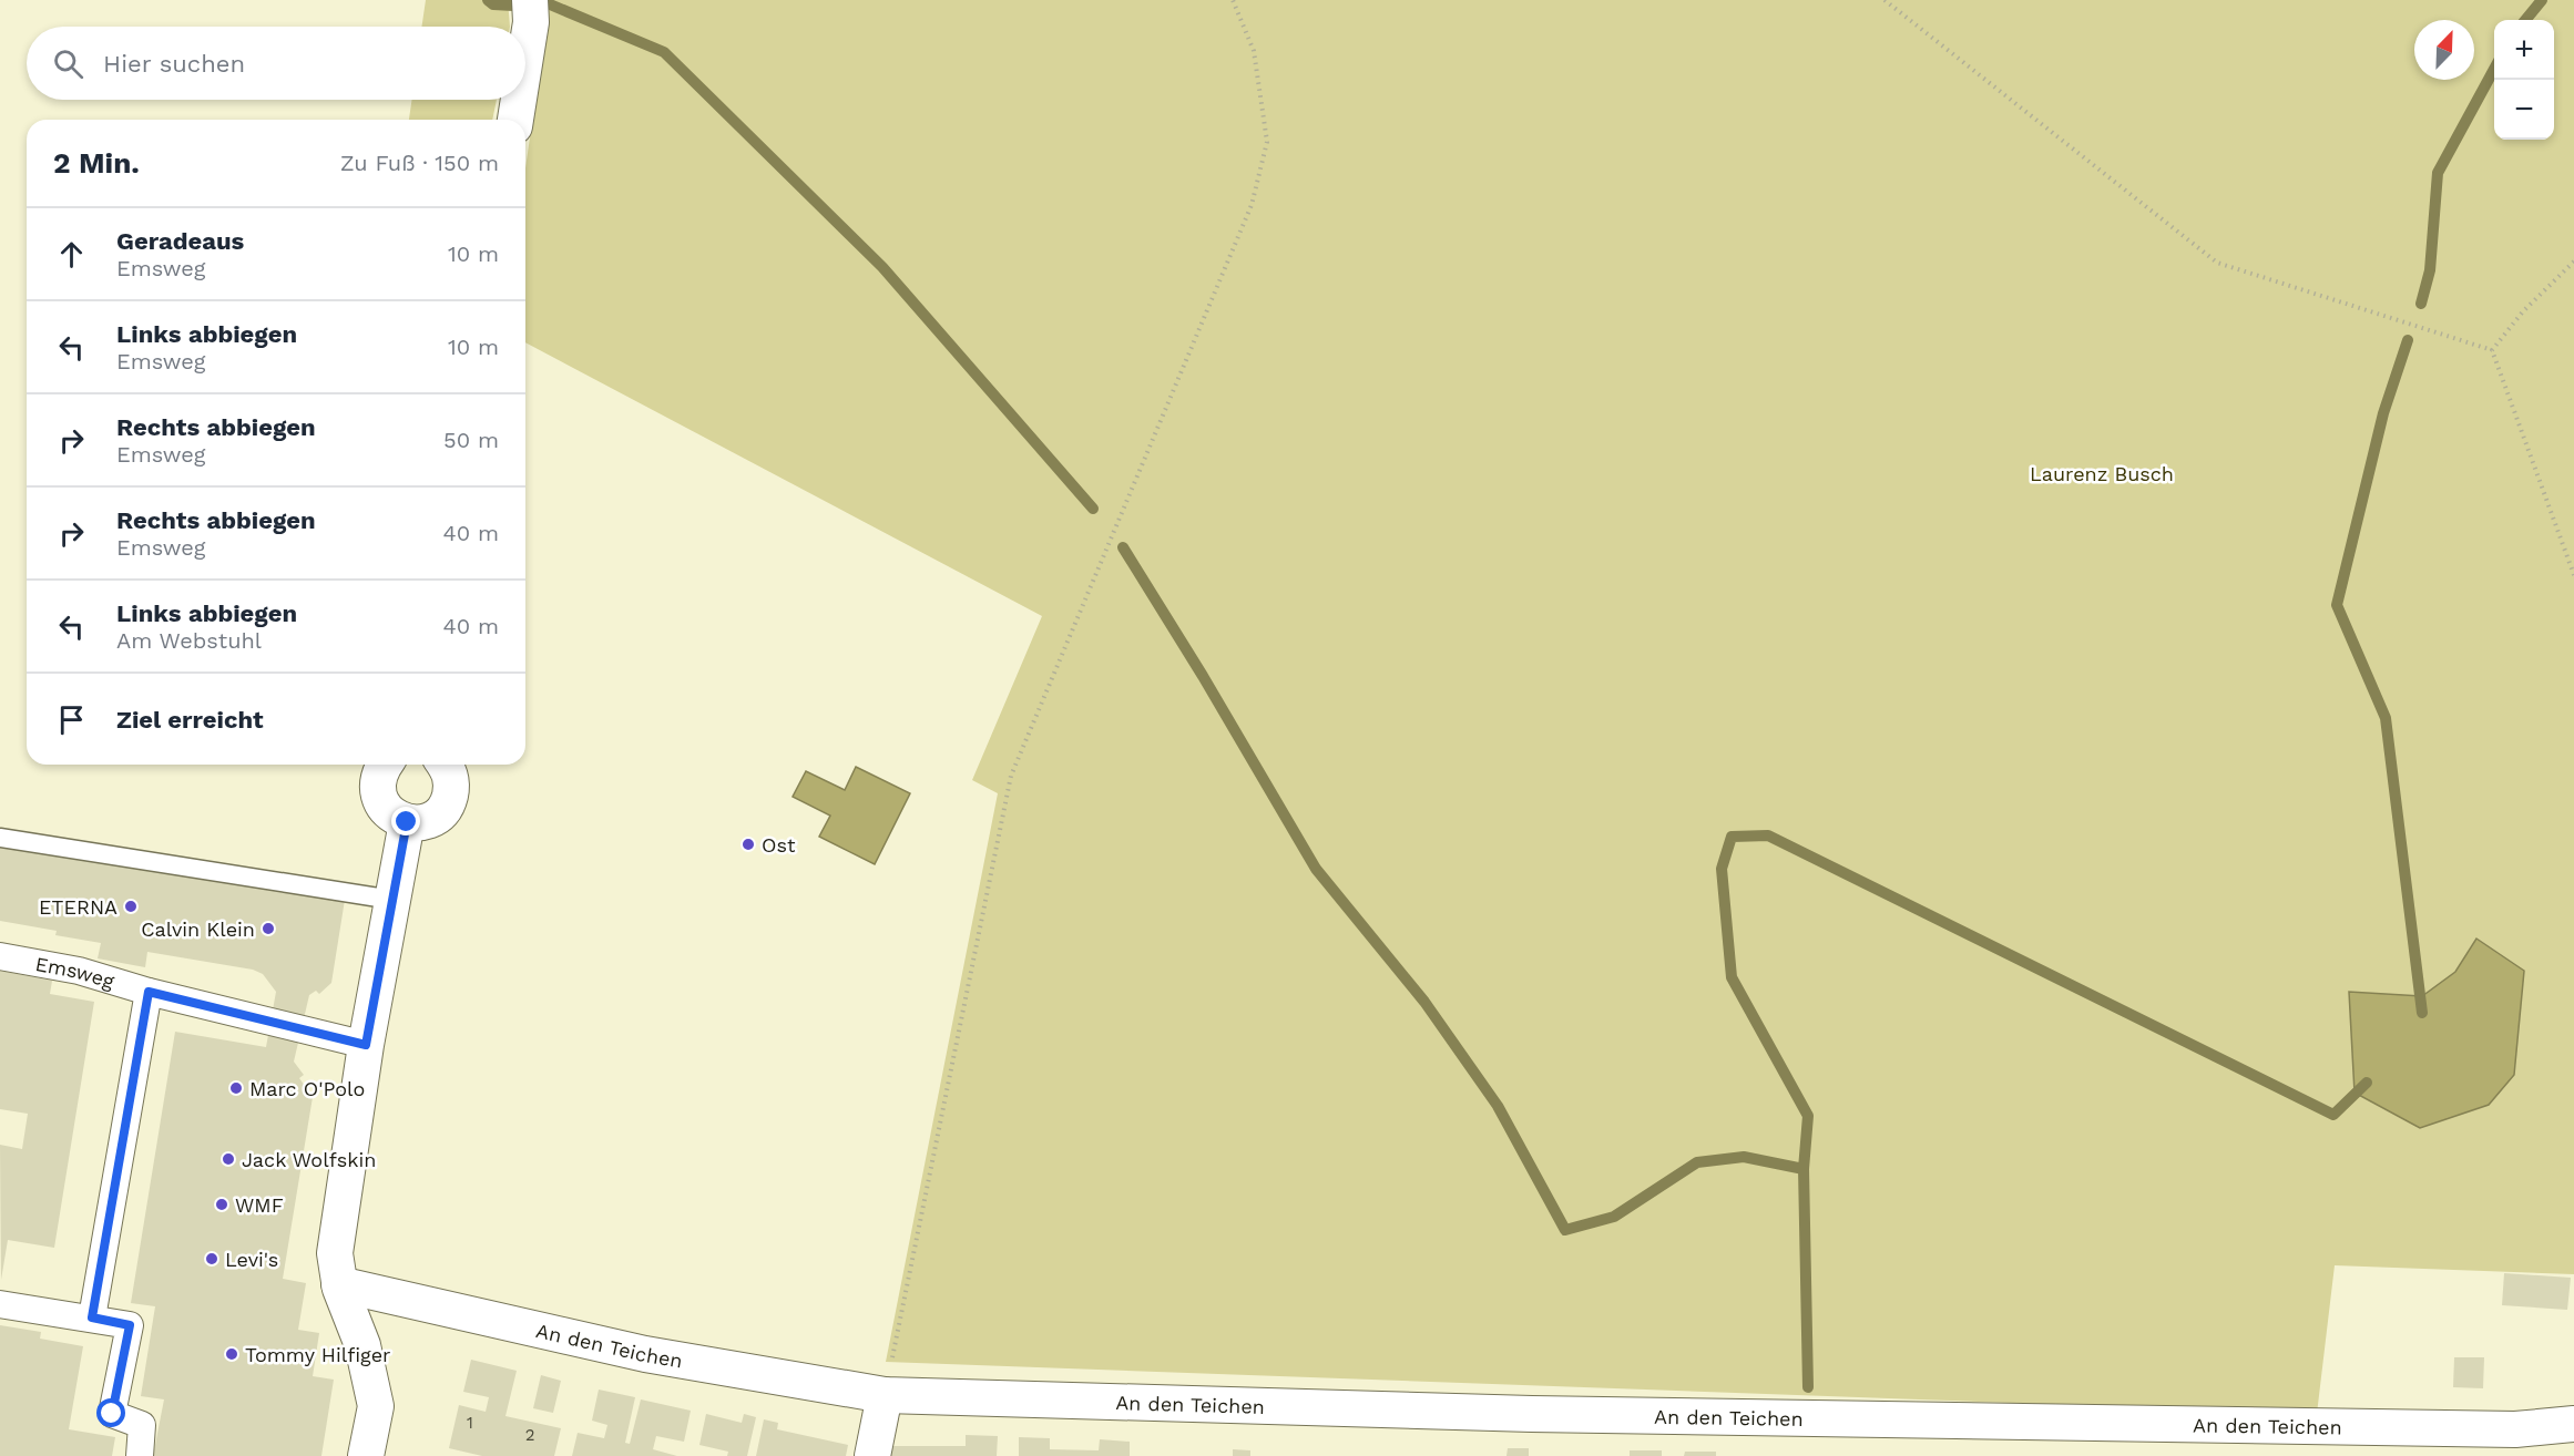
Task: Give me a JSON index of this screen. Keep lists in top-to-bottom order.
{
  "streets": {
    "street": ["Emsweg", "An den Teichen"]
  },
  "parks": ["Laurenz Busch"],
  "places": [
    "Ost",
    "ETERNA",
    "Calvin Klein",
    "Marc O'Polo",
    "Jack Wolfskin",
    "WMF",
    "Levi's",
    "Tommy Hilfiger"
  ],
  "house_numbers": ["1", "2"],
  "north": "top right",
  "page": {
    "map_buttons": ["+", "−"],
    "search": "Hier suchen",
    "heading": ["2 Min.", "Zu Fuß · 150 m"],
    "list": [
      ["Geradeaus", "Emsweg", "10 m"],
      ["Links abbiegen", "Emsweg", "10 m"],
      ["Rechts abbiegen", "Emsweg", "50 m"],
      ["Rechts abbiegen", "Emsweg", "40 m"],
      ["Links abbiegen", "Am Webstuhl", "40 m"],
      "Ziel erreicht"
    ]
  }
}
